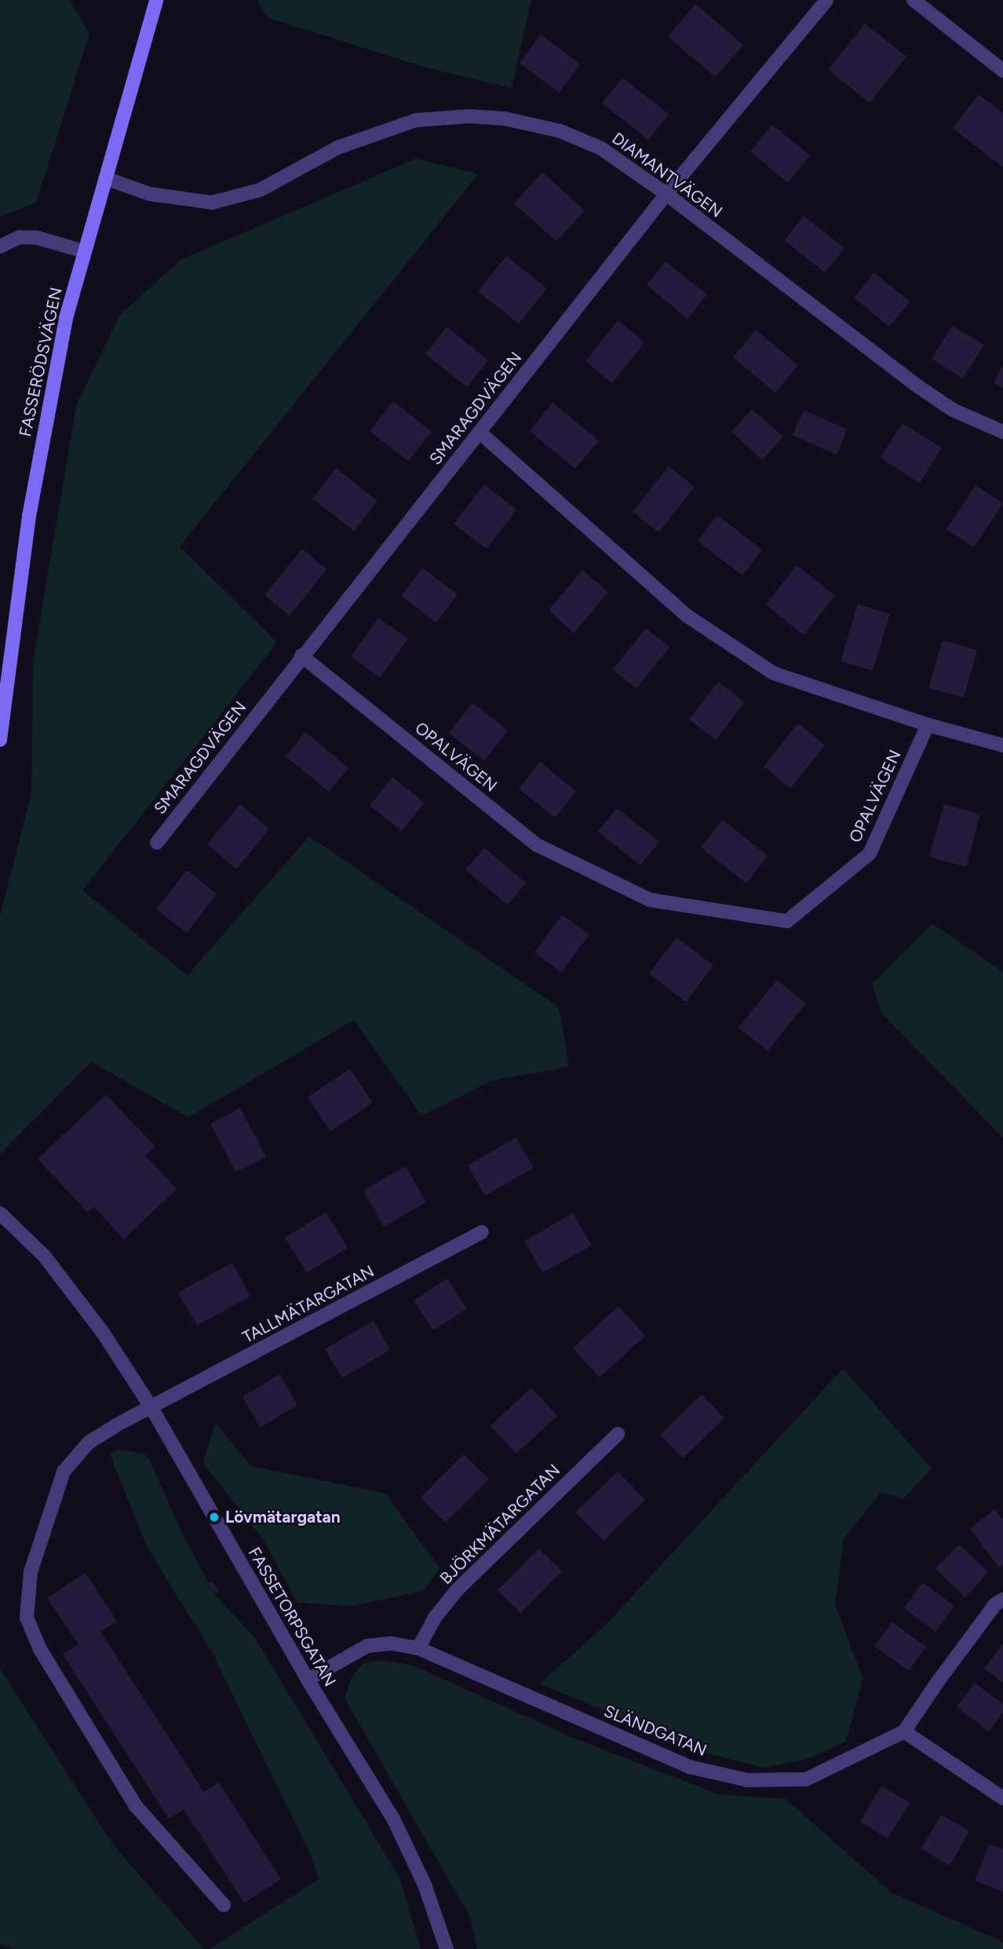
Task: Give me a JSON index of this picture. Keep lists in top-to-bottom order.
{
  "streets": {
    "street": [
      "DIAMANTVÄGEN",
      "FASSERÖDSVÄGEN",
      "SMARAGDVÄGEN",
      "OPALVÄGEN",
      "TALLMÄTARGATAN",
      "BJÖRKMÄTARGATAN",
      "FASSETORPSGATAN",
      "SLÄNDGATAN"
    ]
  },
  "crossings": [
    ["DIAMANTVÄGEN", "FASSERÖDSVÄGEN"],
    ["DIAMANTVÄGEN", "SMARAGDVÄGEN"],
    ["SMARAGDVÄGEN", "OPALVÄGEN"],
    ["TALLMÄTARGATAN", "FASSETORPSGATAN"],
    ["BJÖRKMÄTARGATAN", "SLÄNDGATAN"],
    ["FASSETORPSGATAN", "SLÄNDGATAN"]
  ],
  "places": ["Lövmätargatan"]
}
